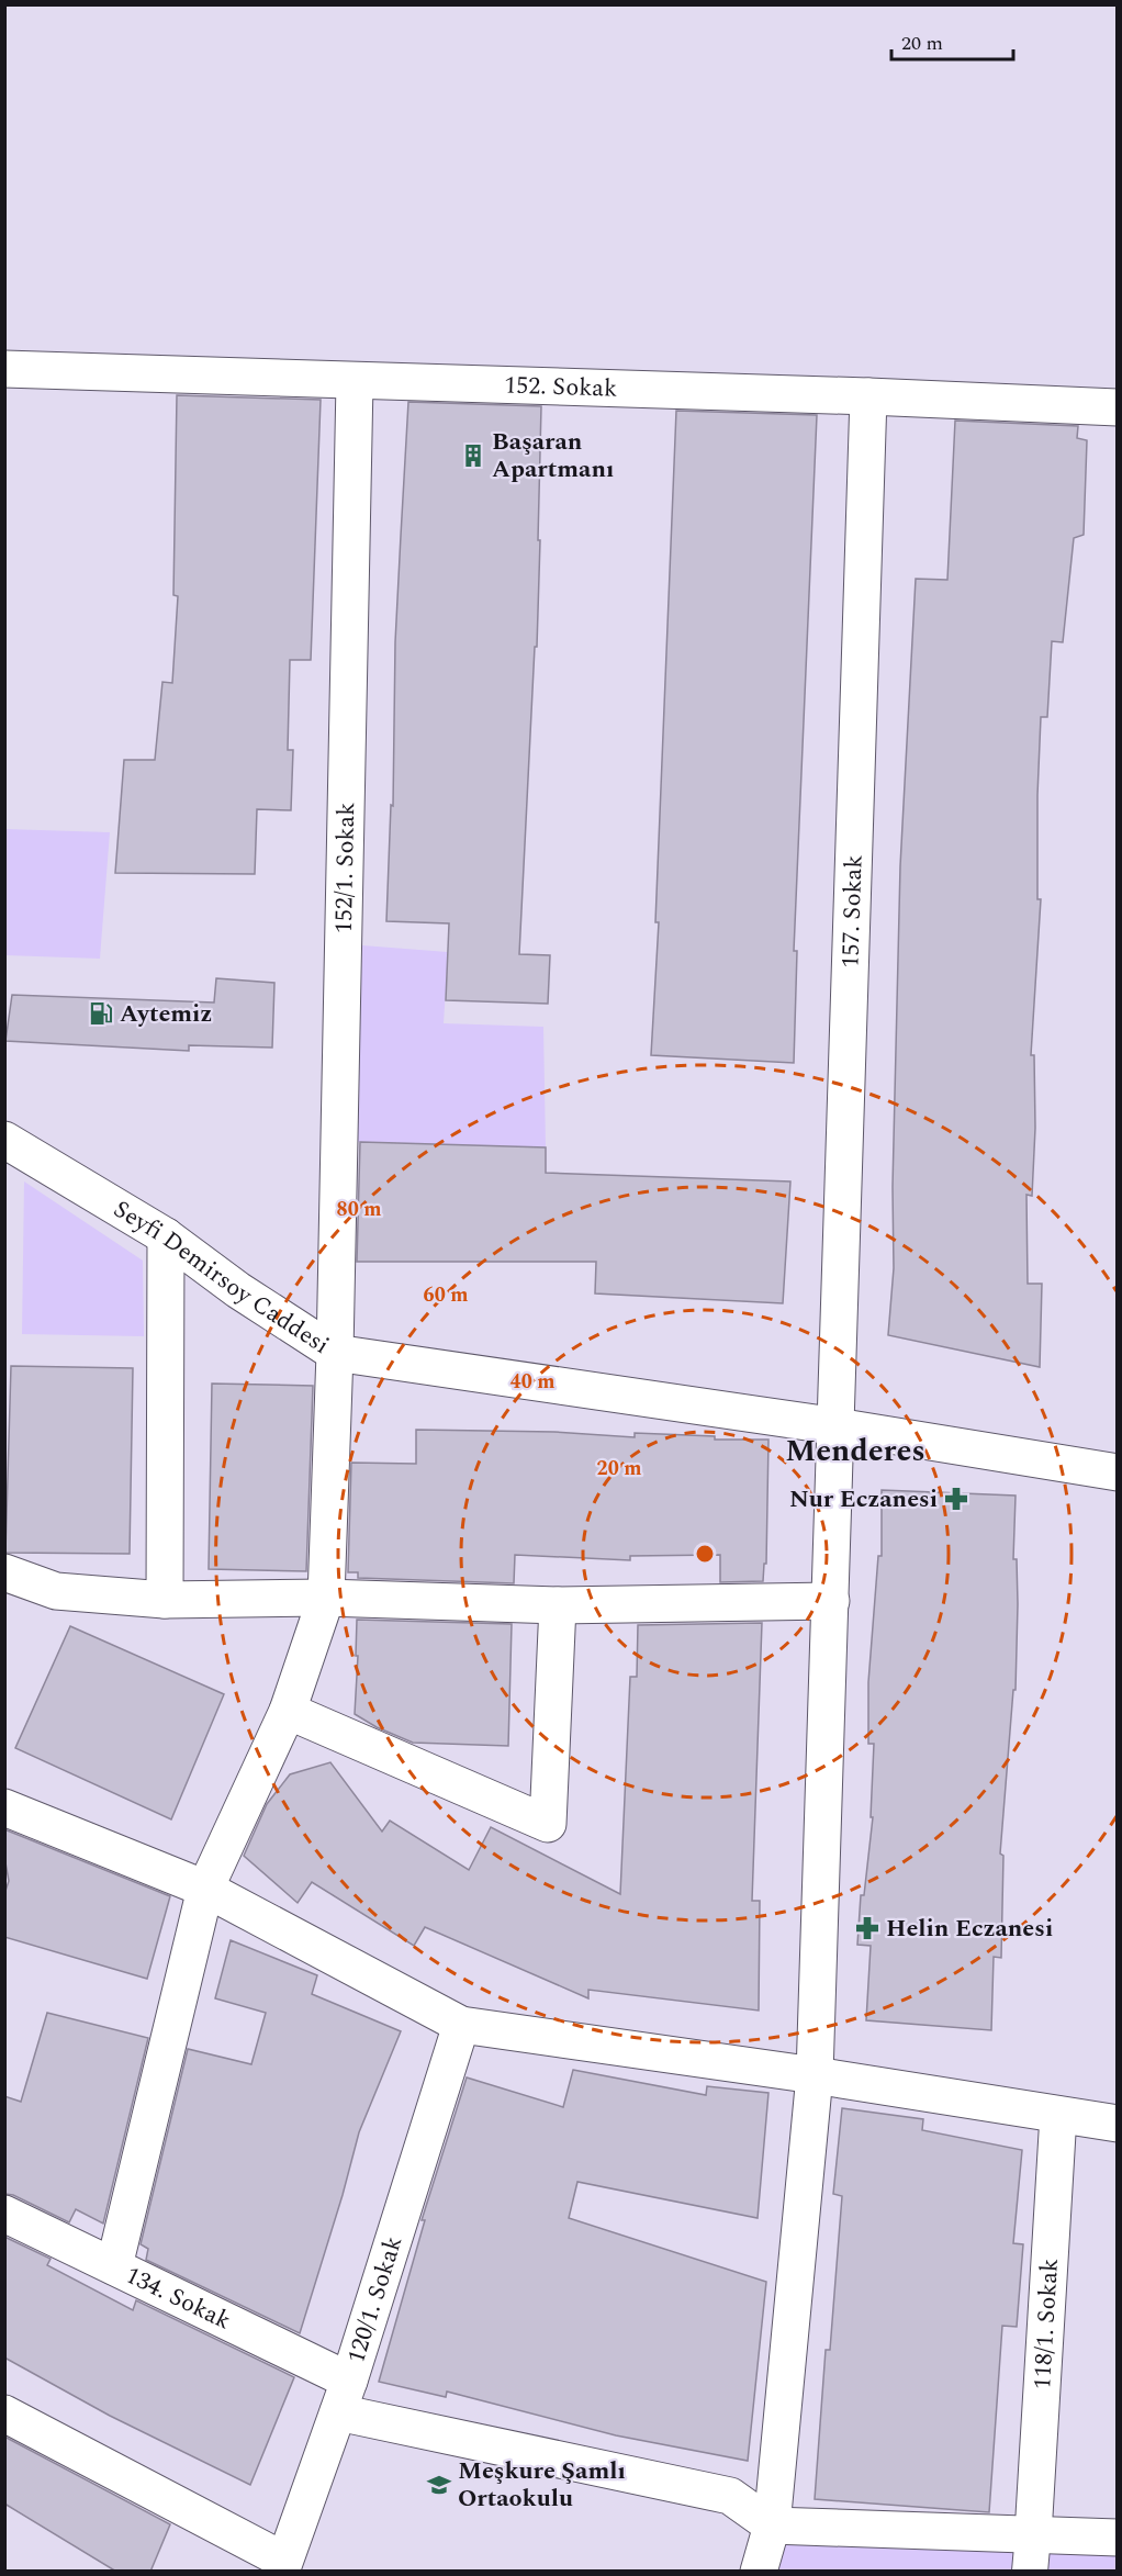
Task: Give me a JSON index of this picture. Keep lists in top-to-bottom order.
{
  "streets": {
    "street": [
      "152. Sokak",
      "152/1. Sokak",
      "157. Sokak",
      "Seyfi Demirsoy Caddesi",
      "134. Sokak",
      "120/1. Sokak",
      "118/1. Sokak"
    ]
  },
  "crossings": [
    ["152. Sokak", "152/1. Sokak"],
    ["152. Sokak", "157. Sokak"],
    ["152/1. Sokak", "Seyfi Demirsoy Caddesi"],
    ["152/1. Sokak", "134. Sokak"],
    ["157. Sokak", "Seyfi Demirsoy Caddesi"],
    ["157. Sokak", "134. Sokak"],
    ["134. Sokak", "120/1. Sokak"]
  ],
  "districts": ["Menderes"],
  "places": {
    "building": ["Başaran Apartmanı"],
    "fuel station": ["Aytemiz"],
    "pharmacy": ["Nur Eczanesi", "Helin Eczanesi"],
    "school or university": ["Meşkure Şamlı Ortaokulu"]
  },
  "scale_bar": "20 m",
  "rings": [
    "80 m",
    "60 m",
    "40 m",
    "20 m"
  ]
}
